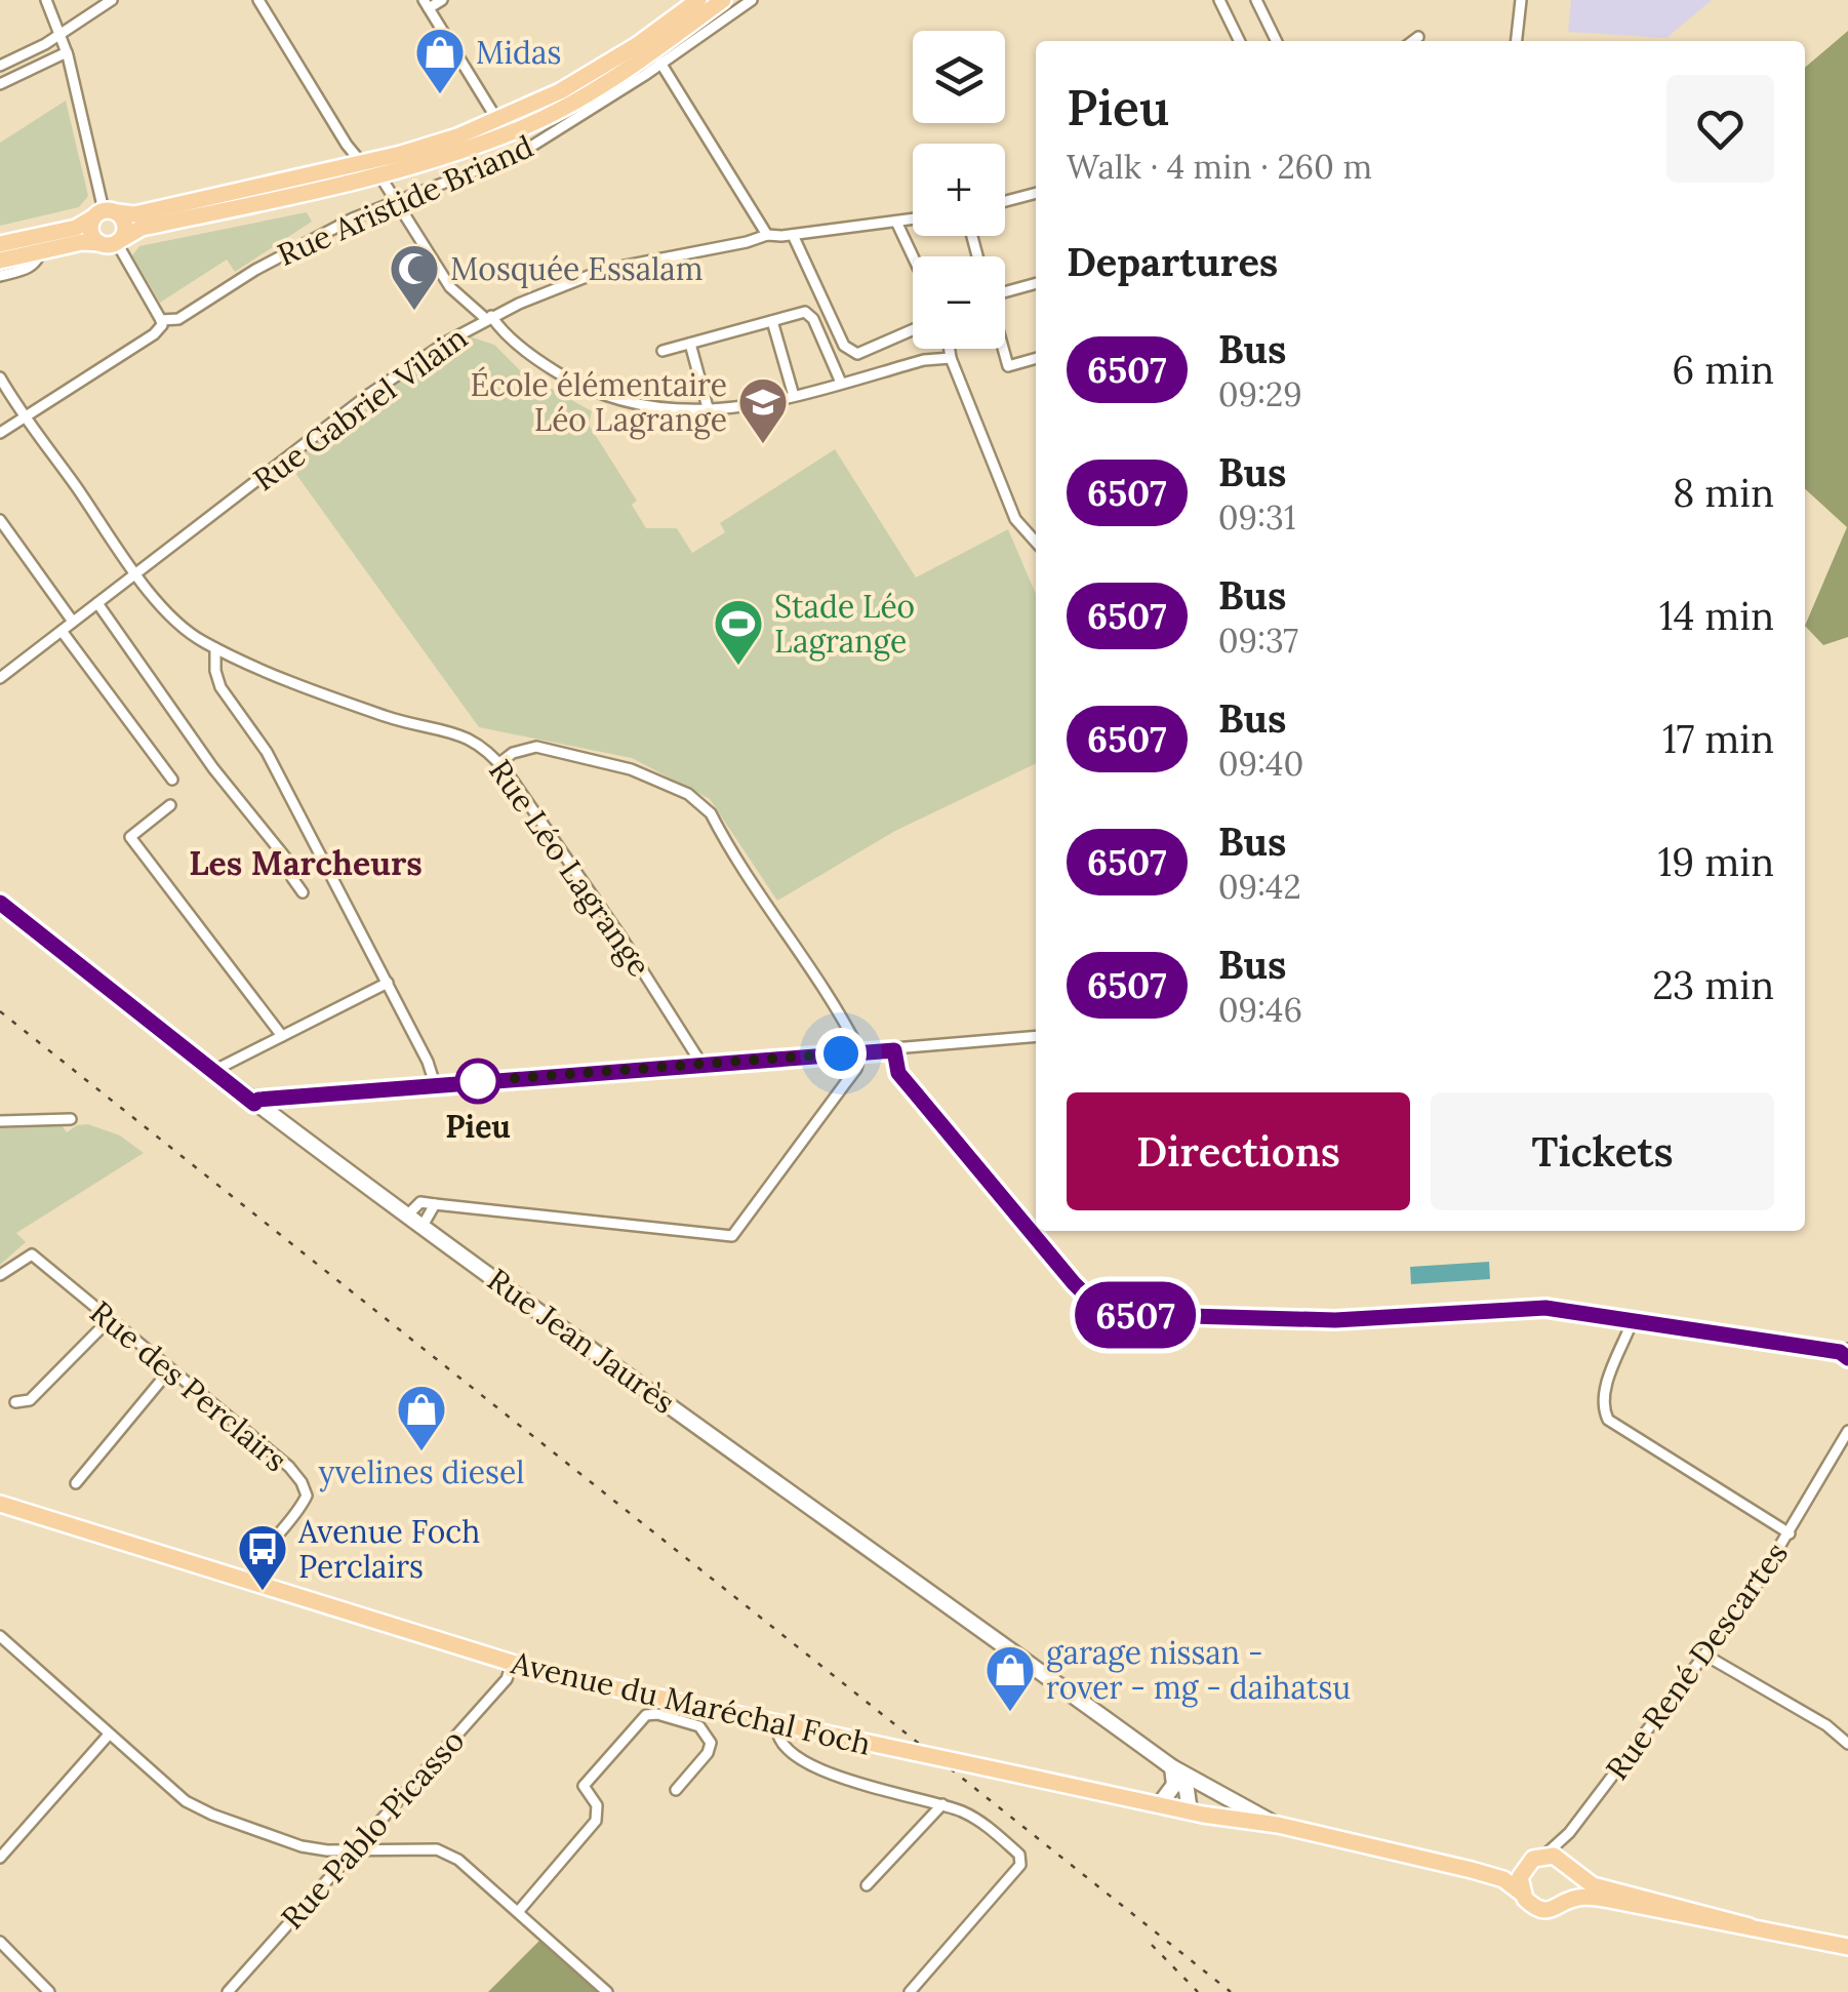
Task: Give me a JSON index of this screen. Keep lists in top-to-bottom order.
{
  "streets": {
    "main road": ["Rue Jean Jaurès", "Avenue du Maréchal Foch"],
    "street": [
      "Rue Aristide Briand",
      "Rue Gabriel Vilain",
      "Rue Léo Lagrange",
      "Rue des Perclairs",
      "Rue René Descartes",
      "Rue Pablo Picasso"
    ]
  },
  "crossings": [
    ["Rue Aristide Briand", "Rue Léo Lagrange"],
    ["Rue Gabriel Vilain", "Rue Léo Lagrange"],
    ["Rue Jean Jaurès", "Avenue du Maréchal Foch"],
    ["Rue des Perclairs", "Avenue du Maréchal Foch"],
    ["Rue René Descartes", "Avenue du Maréchal Foch"],
    ["Avenue du Maréchal Foch", "Rue Pablo Picasso"]
  ],
  "districts": ["Les Marcheurs"],
  "places": {
    "shop": ["Midas", "yvelines diesel", "garage nissan - rover - mg - daihatsu"],
    "mosque": ["Mosquée Essalam"],
    "school or university": ["École élémentaire Léo Lagrange"],
    "sports": ["Stade Léo Lagrange"],
    "other": ["Pieu"],
    "bus stop": ["Avenue Foch Perclairs"]
  },
  "lines": ["bus line 6507"],
  "page": {
    "on_map": "6507",
    "map_buttons": ["+", "−"],
    "heading": [
      ["Pieu", "Walk · 4 min · 260 m"],
      "Departures"
    ],
    "list": [
      {
        "mark": "6507",
        "name": "Bus",
        "note": "09:29",
        "value": "6 min"
      },
      {
        "mark": "6507",
        "name": "Bus",
        "note": "09:31",
        "value": "8 min"
      },
      {
        "mark": "6507",
        "name": "Bus",
        "note": "09:37",
        "value": "14 min"
      },
      {
        "mark": "6507",
        "name": "Bus",
        "note": "09:40",
        "value": "17 min"
      },
      {
        "mark": "6507",
        "name": "Bus",
        "note": "09:42",
        "value": "19 min"
      },
      {
        "mark": "6507",
        "name": "Bus",
        "note": "09:46",
        "value": "23 min"
      }
    ],
    "buttons": ["Directions", "Tickets"]
  }
}
